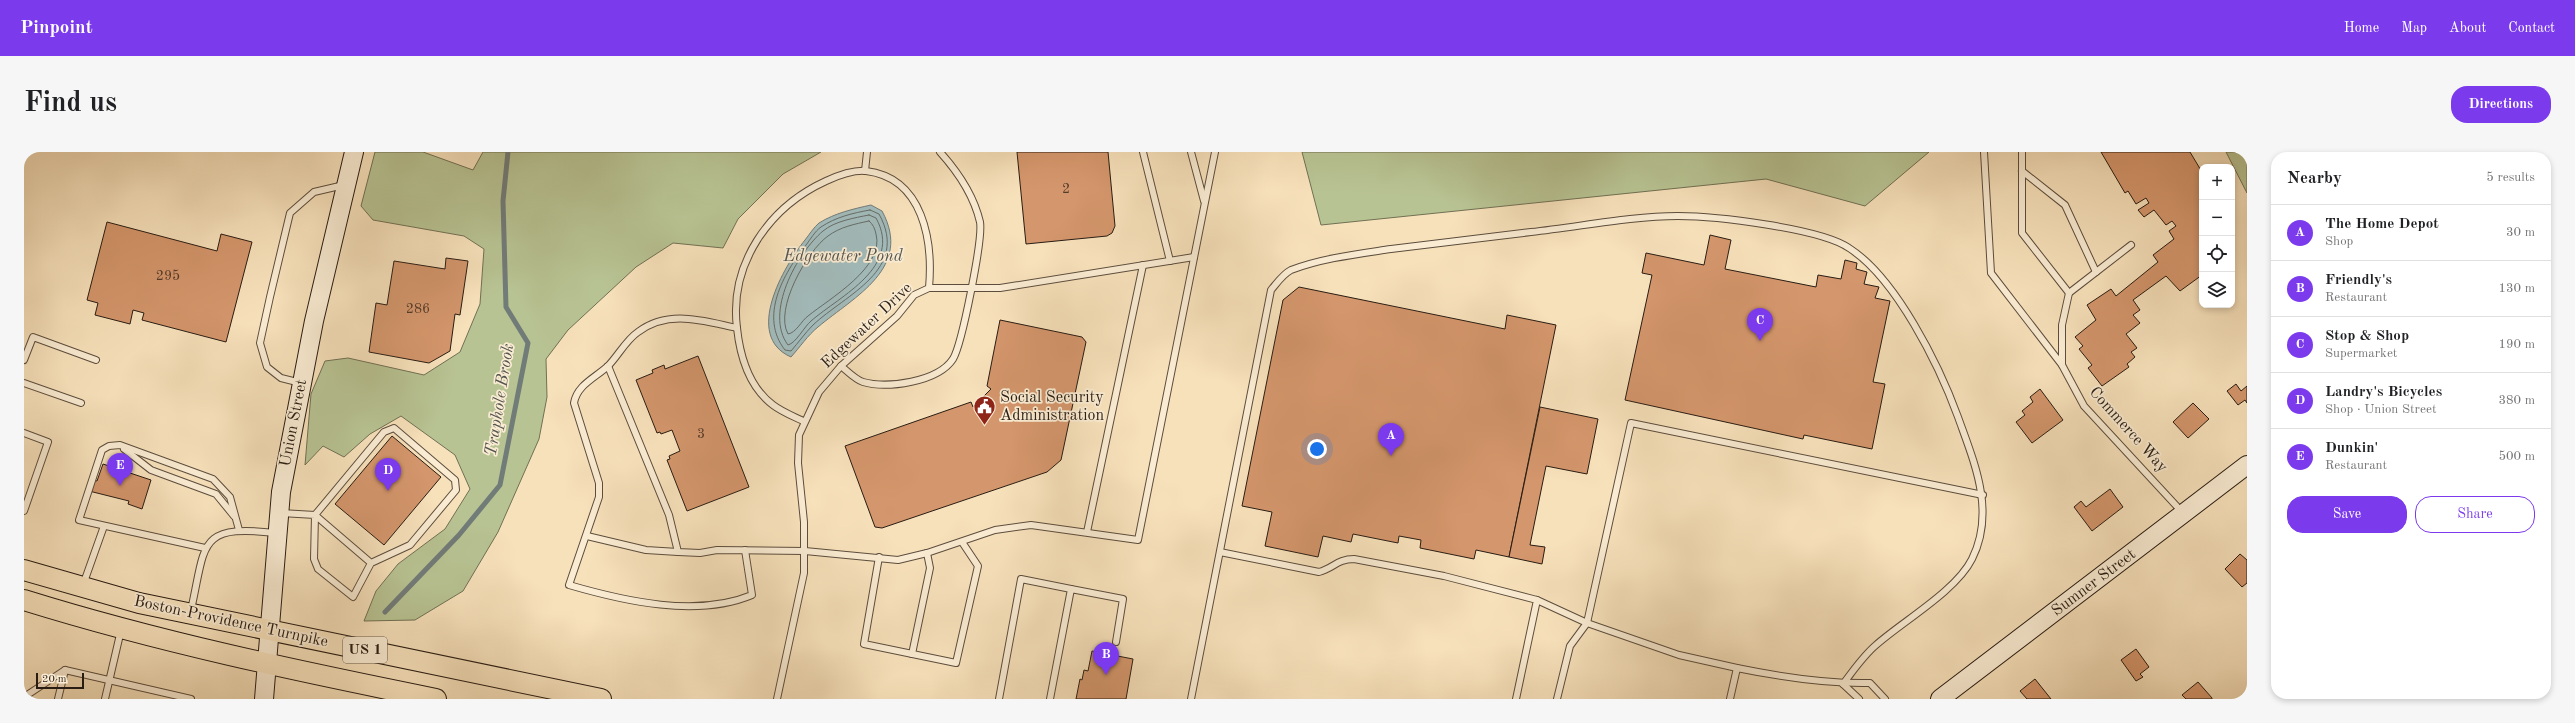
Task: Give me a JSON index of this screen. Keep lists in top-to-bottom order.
{
  "streets": {
    "main road": [
      "Union Street",
      "Sumner Street",
      "Boston-Providence Turnpike",
      "US 1"
    ],
    "lane": ["Edgewater Drive", "Commerce Way"]
  },
  "crossings": [
    ["Union Street", "Boston-Providence Turnpike"],
    ["Commerce Way", "Sumner Street"],
    ["Boston-Providence Turnpike", "US 1"]
  ],
  "water": ["Edgewater Pond", "Traphole Brook"],
  "places": {
    "public building": ["Social Security Administration"]
  },
  "house_numbers": [
    "2",
    "295",
    "286",
    "3"
  ],
  "scale_bar": "20 m",
  "page": {
    "header": "Pinpoint",
    "nav": [
      "Home",
      "Map",
      "About",
      "Contact"
    ],
    "buttons": [
      "Directions",
      ["Save", "Share"]
    ],
    "title": "Find us",
    "heading": ["Nearby", "5 results"],
    "map_buttons": ["+", "−"],
    "list": [
      {
        "mark": "A",
        "name": "The Home Depot",
        "note": "Shop",
        "value": "30 m"
      },
      {
        "mark": "B",
        "name": "Friendly's",
        "note": "Restaurant",
        "value": "130 m"
      },
      {
        "mark": "C",
        "name": "Stop & Shop",
        "note": "Supermarket",
        "value": "190 m"
      },
      {
        "mark": "D",
        "name": "Landry's Bicycles",
        "note": "Shop · Union Street",
        "value": "380 m"
      },
      {
        "mark": "E",
        "name": "Dunkin'",
        "note": "Restaurant",
        "value": "500 m"
      }
    ],
    "pins": [
      "C",
      "A",
      "E",
      "D",
      "B"
    ],
    "scale": "20 m"
  }
}
